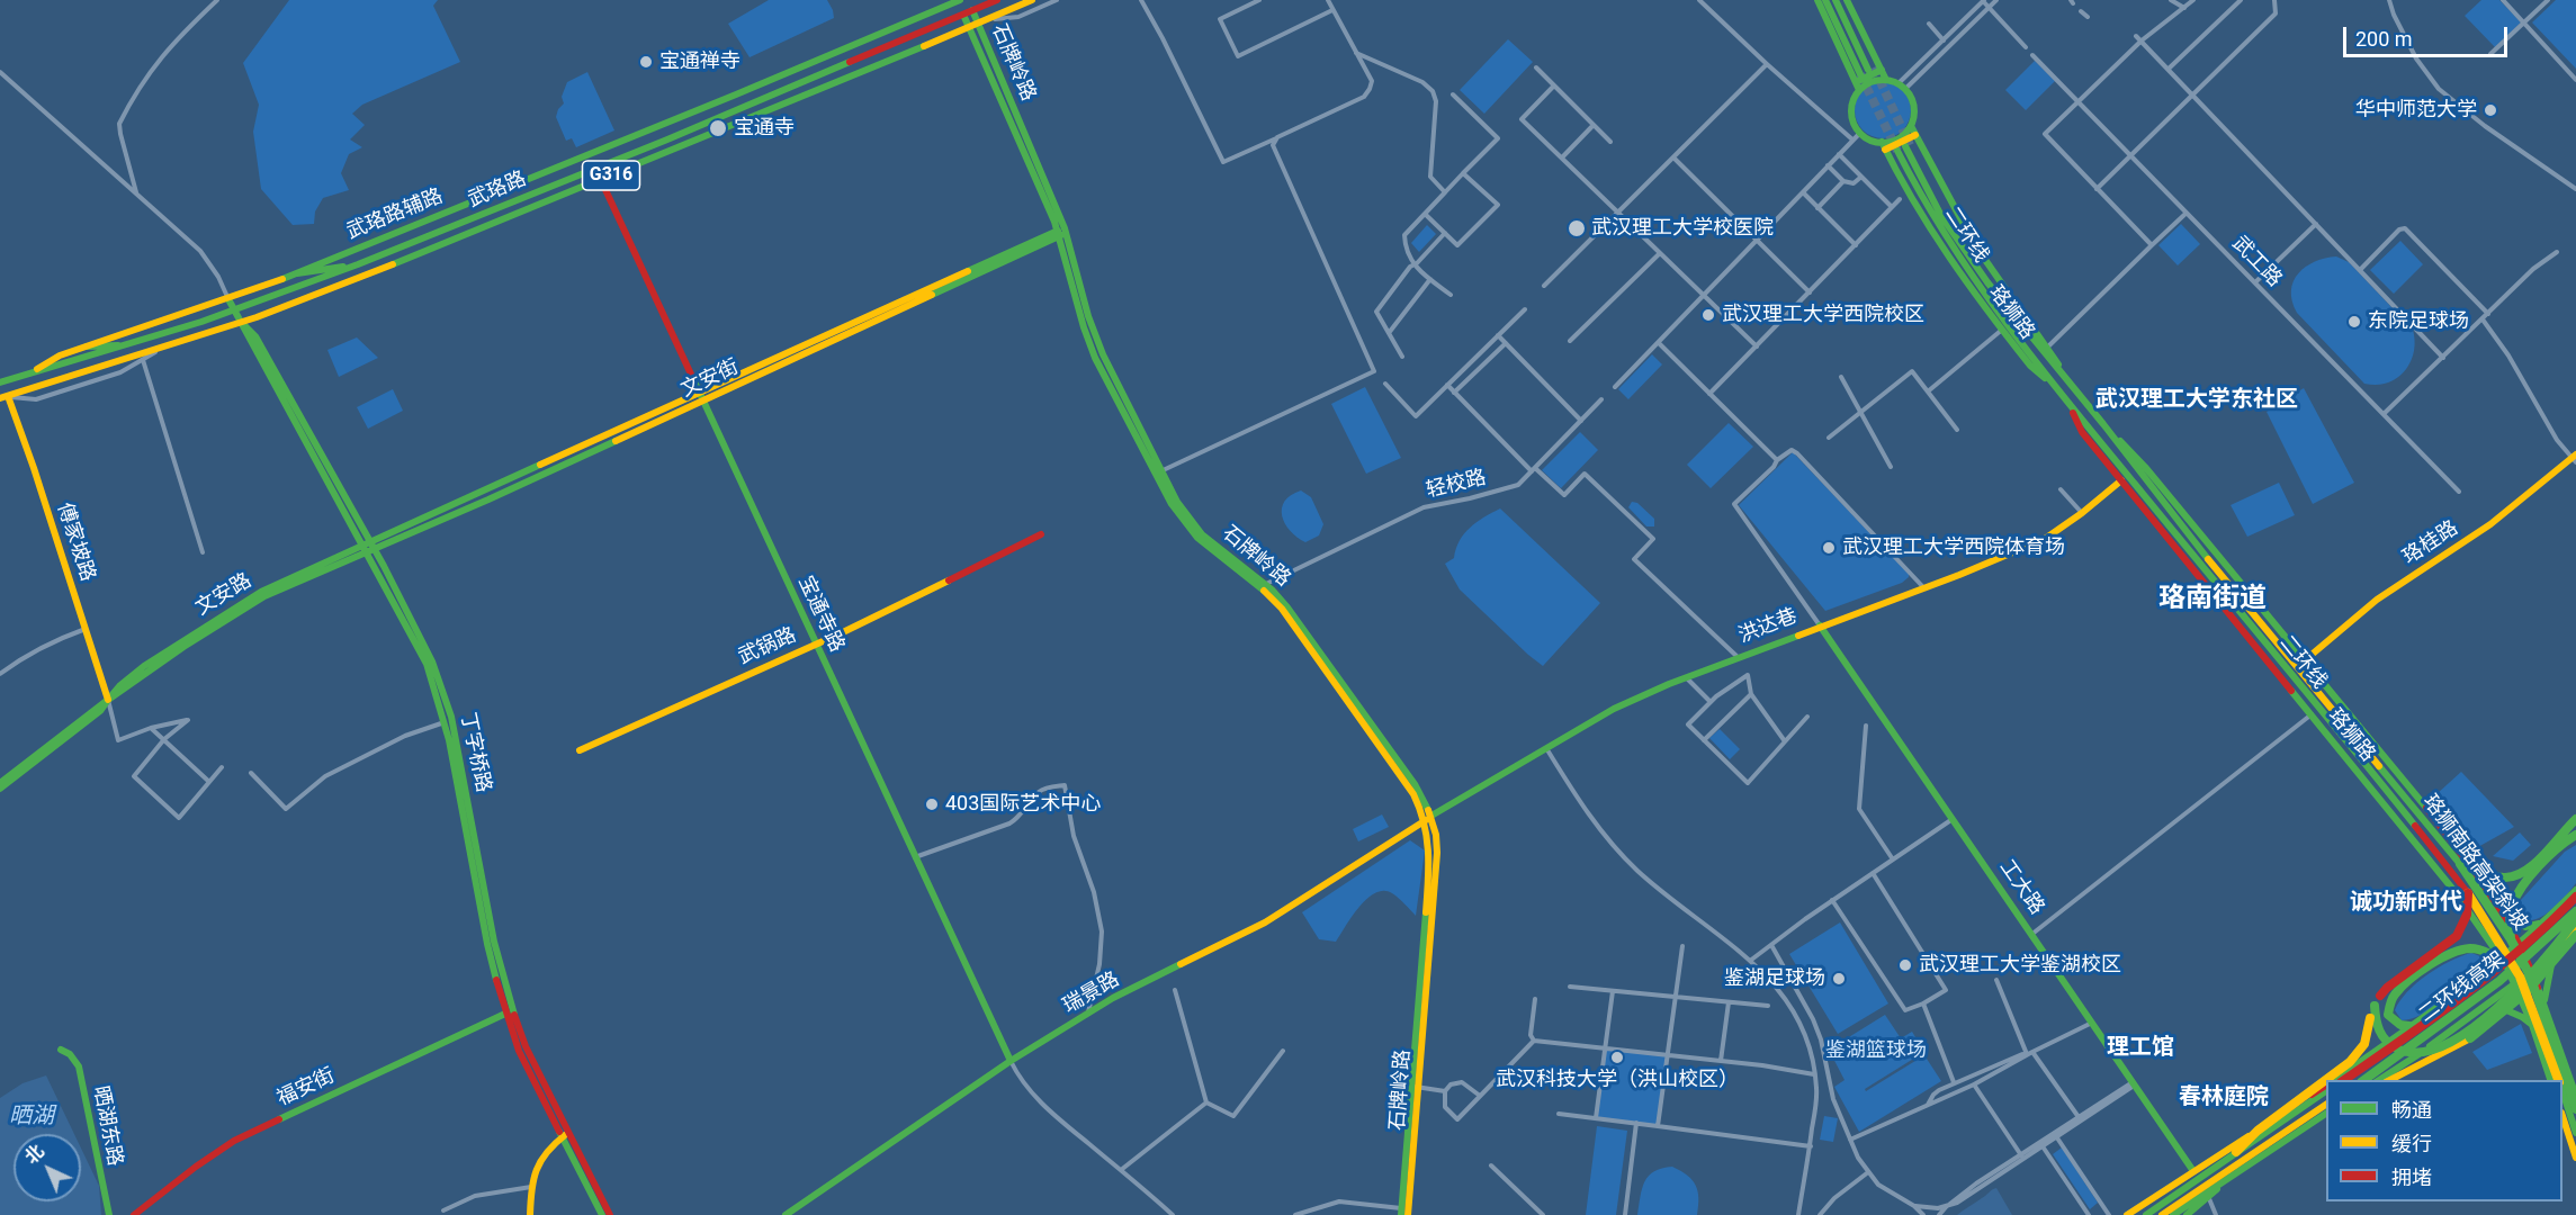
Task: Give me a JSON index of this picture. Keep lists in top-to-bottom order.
{
  "streets": {
    "main road": [
      "石牌岭路",
      "G316",
      "武珞路",
      "武珞路辅路",
      "二环线",
      "珞狮路",
      "文安街",
      "傅家坡路",
      "珞桂路",
      "文安路",
      "宝通寺路",
      "洪达巷",
      "武锅路",
      "丁字桥路",
      "珞狮南路高架斜坡",
      "工大路",
      "二环线高架",
      "瑞景路",
      "福安街",
      "晒湖东路"
    ],
    "street": ["武工路", "轻校路"]
  },
  "crossings": [
    ["石牌岭路", "武珞路"],
    ["石牌岭路", "文安街"],
    ["石牌岭路", "轻校路"],
    ["石牌岭路", "洪达巷"],
    ["石牌岭路", "瑞景路"],
    ["武珞路", "武珞路辅路"],
    ["武珞路", "傅家坡路"],
    ["武珞路", "宝通寺路"],
    ["武珞路", "丁字桥路"],
    ["武珞路辅路", "丁字桥路"],
    ["二环线", "珞狮路"],
    ["二环线", "珞狮南路高架斜坡"],
    ["珞狮路", "珞桂路"],
    ["珞狮路", "洪达巷"],
    ["文安街", "文安路"],
    ["文安街", "宝通寺路"],
    ["文安街", "丁字桥路"],
    ["傅家坡路", "文安路"],
    ["文安路", "丁字桥路"],
    ["宝通寺路", "武锅路"],
    ["宝通寺路", "瑞景路"],
    ["洪达巷", "工大路"],
    ["洪达巷", "瑞景路"],
    ["丁字桥路", "福安街"]
  ],
  "districts": [
    "武汉理工大学东社区",
    "珞南街道",
    "诚功新时代",
    "理工馆",
    "春林庭院"
  ],
  "water": ["晒湖"],
  "parks": ["鉴湖篮球场"],
  "places": [
    "宝通禅寺",
    "华中师范大学",
    "宝通寺",
    "武汉理工大学校医院",
    "武汉理工大学西院校区",
    "东院足球场",
    "武汉理工大学西院体育场",
    "403国际艺术中心",
    "武汉理工大学鉴湖校区",
    "鉴湖足球场",
    "武汉科技大学（洪山校区）"
  ],
  "legend": ["畅通", "缓行", "拥堵"],
  "scale_bar": "200 m",
  "north": "top left"
}
